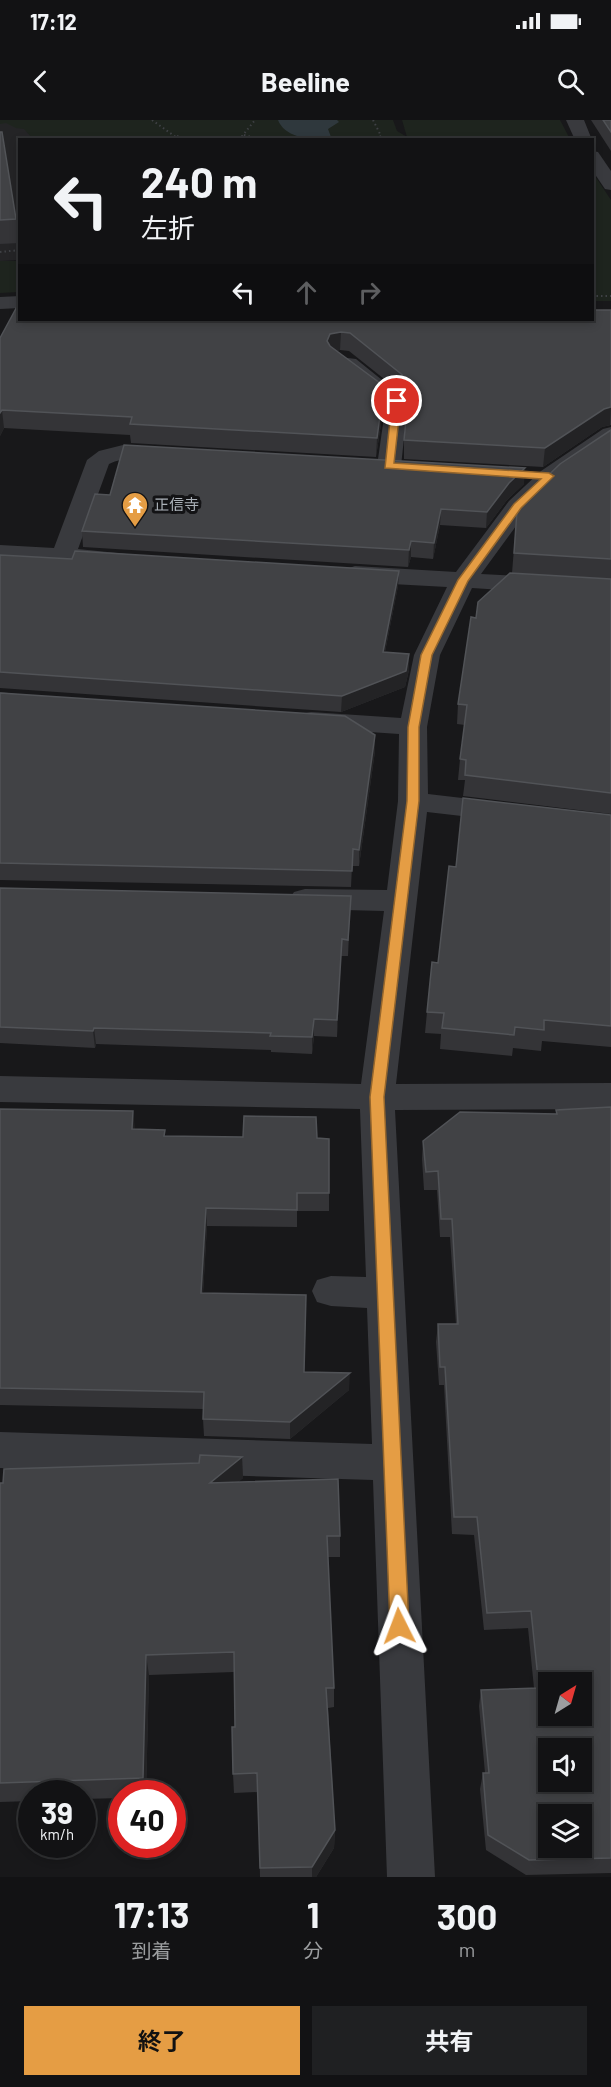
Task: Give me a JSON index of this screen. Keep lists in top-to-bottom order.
{
  "places": {
    "temple": ["正信寺"]
  },
  "north": "top right",
  "page": {
    "status": "17:12",
    "header": "Beeline",
    "turn": ["240 m", "左折"],
    "speed": "39 km/h",
    "limit": "40",
    "eta": [
      "17:13",
      "到着",
      "1",
      "分",
      "300",
      "m"
    ],
    "buttons": ["終了", "共有"]
  }
}
